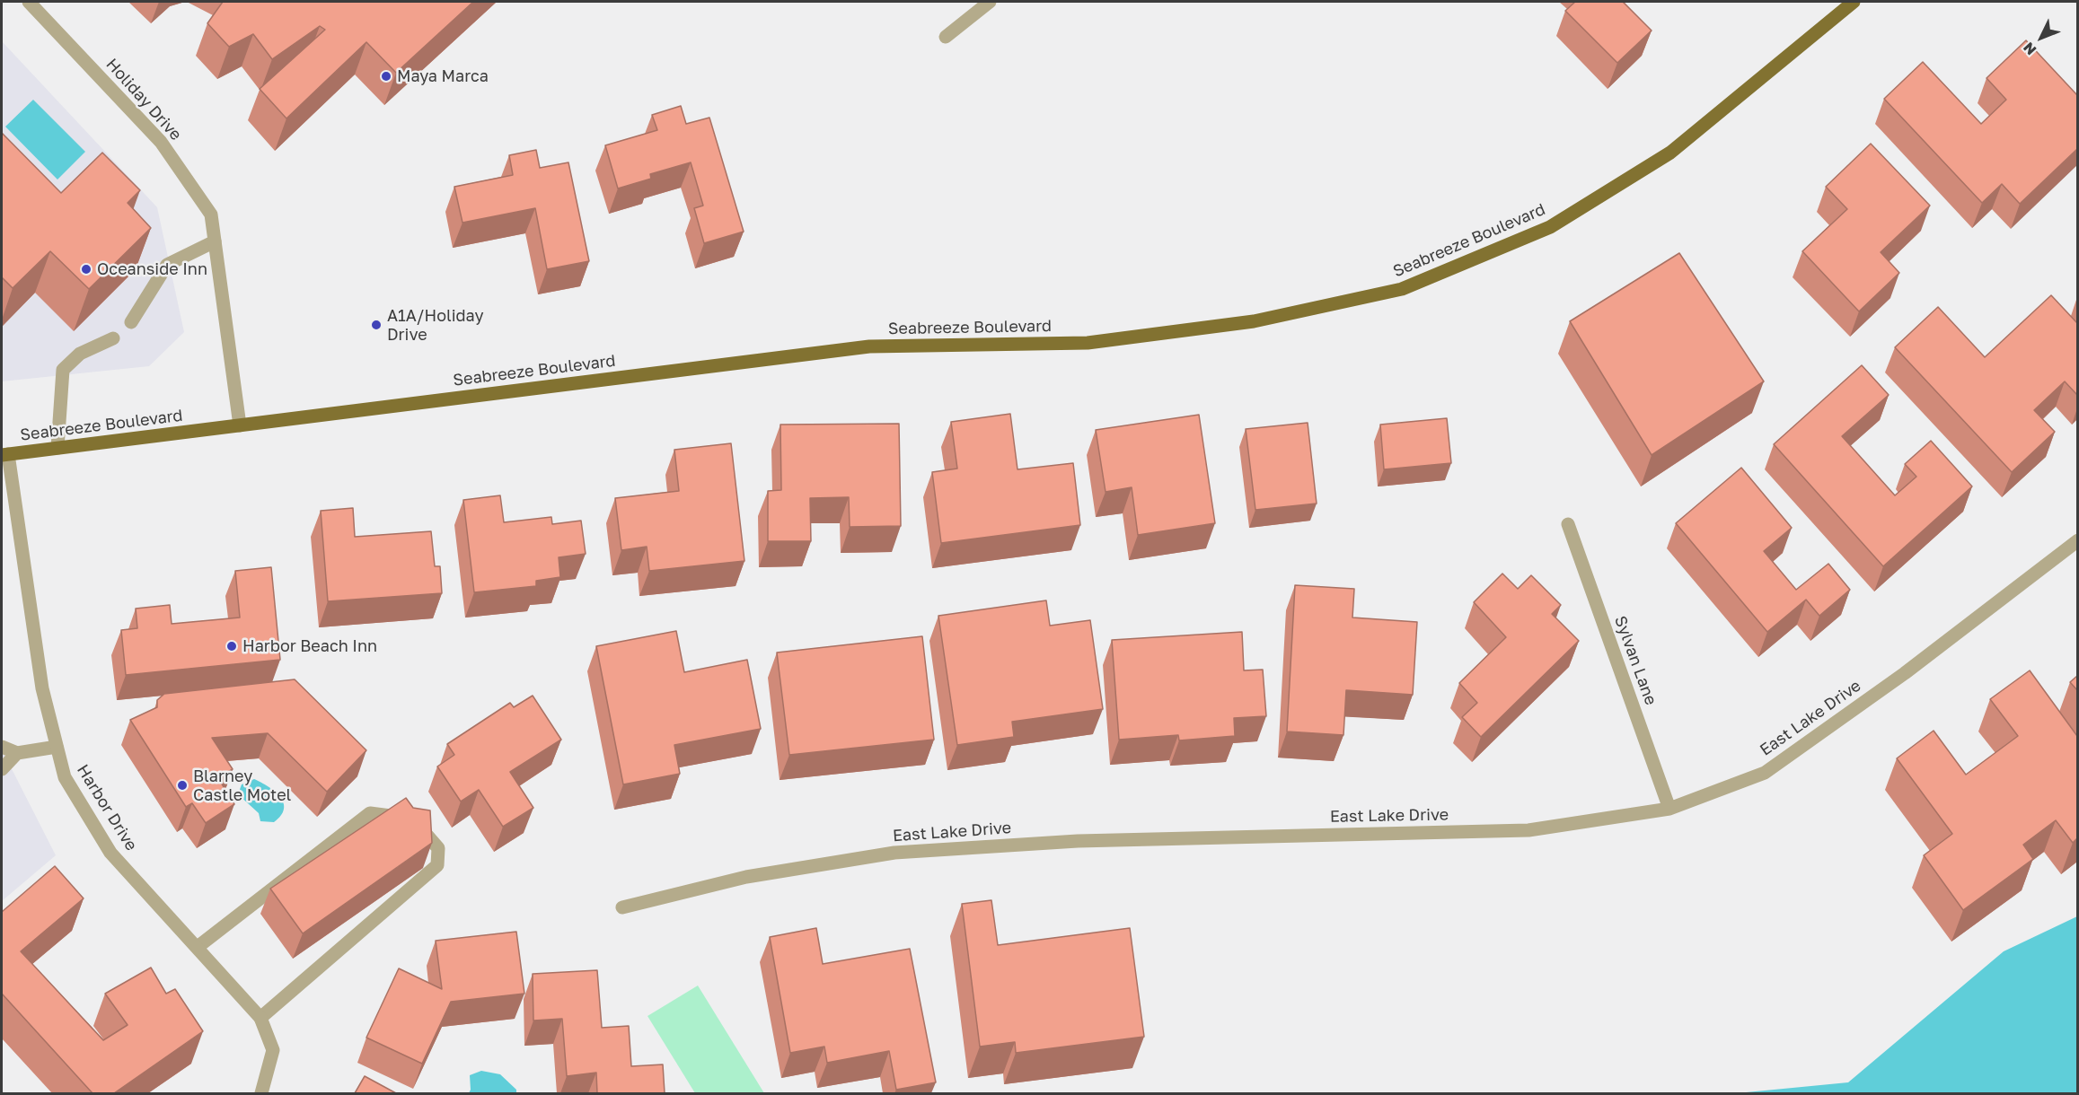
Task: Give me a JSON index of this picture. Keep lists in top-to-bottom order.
{
  "streets": {
    "main road": ["Seabreeze Boulevard"],
    "street": [
      "Holiday Drive",
      "Sylvan Lane",
      "East Lake Drive",
      "Harbor Drive"
    ]
  },
  "crossings": [
    ["Holiday Drive", "Seabreeze Boulevard"],
    ["Seabreeze Boulevard", "Harbor Drive"],
    ["Sylvan Lane", "East Lake Drive"]
  ],
  "places": [
    "Maya Marca",
    "Oceanside Inn",
    "A1A/Holiday Drive",
    "Harbor Beach Inn",
    "Blarney Castle Motel"
  ],
  "north": "bottom left"
}
